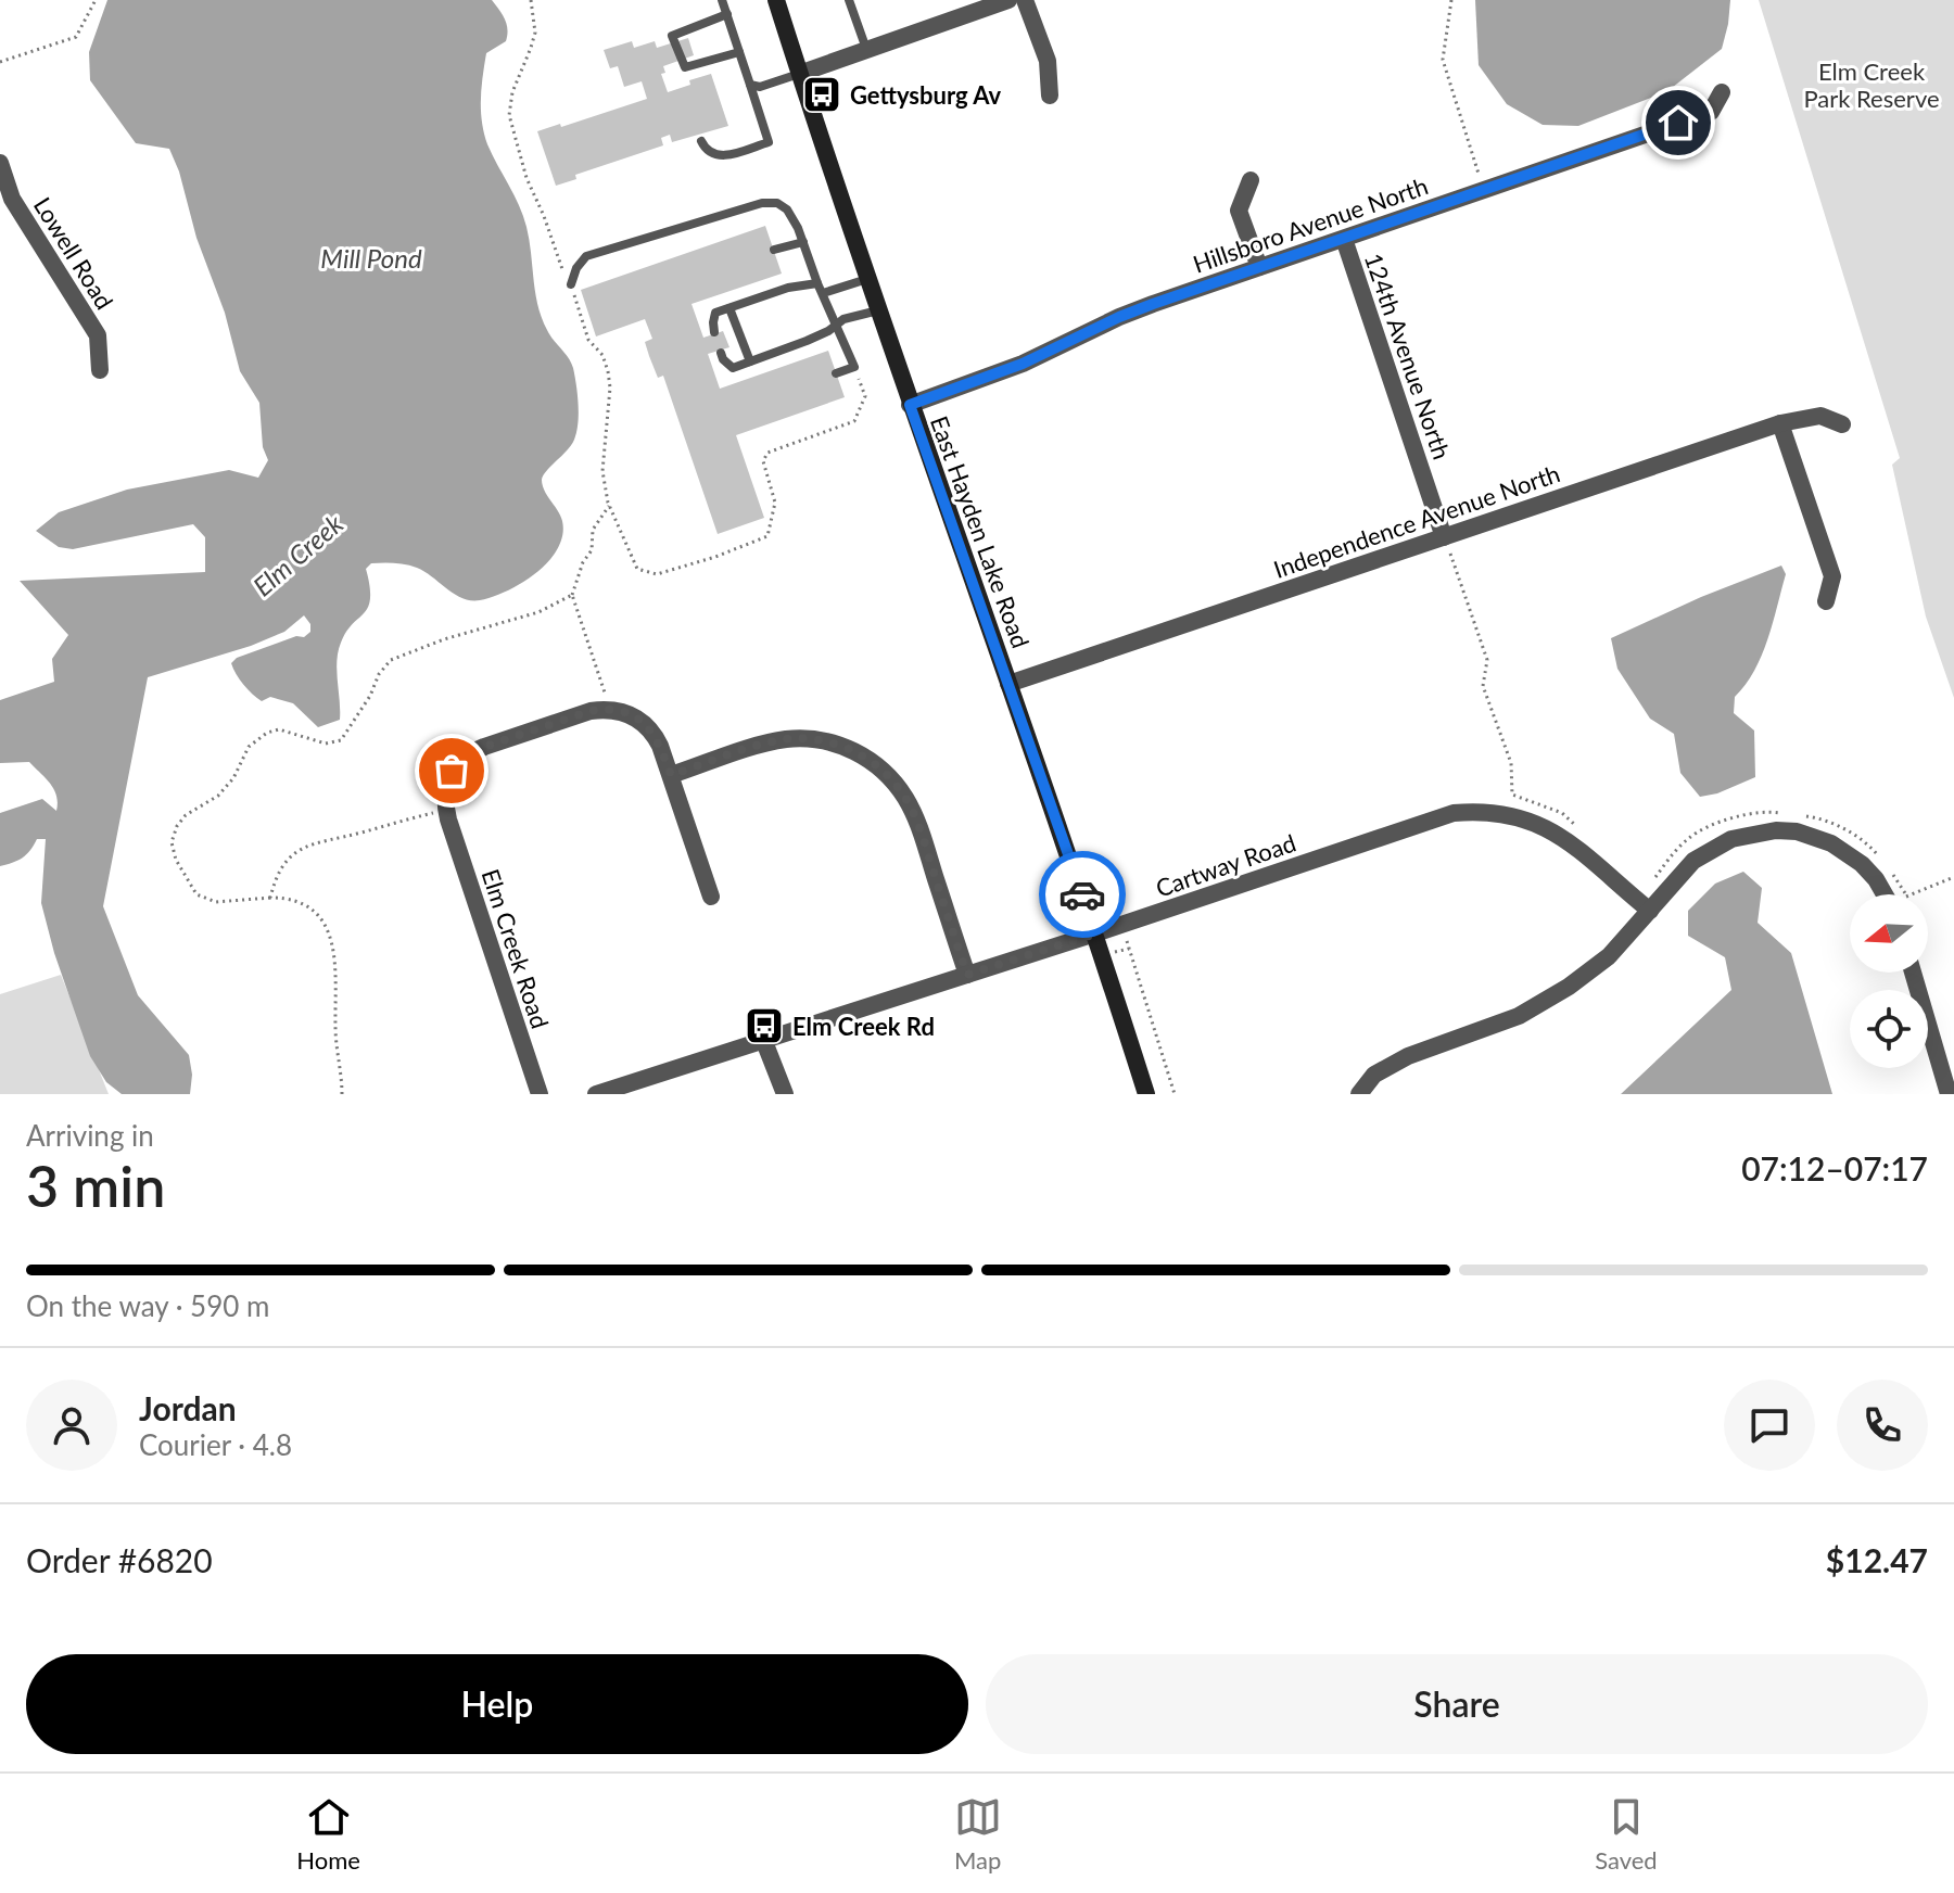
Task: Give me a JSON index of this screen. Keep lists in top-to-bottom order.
{
  "streets": {
    "main road": ["East Hayden Lake Road"],
    "street": [
      "Hillsboro Avenue North",
      "Lowell Road",
      "124th Avenue North",
      "Independence Avenue North",
      "Cartway Road",
      "Elm Creek Road"
    ]
  },
  "crossings": [
    ["Hillsboro Avenue North", "124th Avenue North"],
    ["Hillsboro Avenue North", "East Hayden Lake Road"],
    ["124th Avenue North", "Independence Avenue North"],
    ["Independence Avenue North", "East Hayden Lake Road"],
    ["East Hayden Lake Road", "Cartway Road"]
  ],
  "water": ["Mill Pond", "Elm Creek"],
  "parks": ["Elm Creek Park Reserve"],
  "places": {
    "bus stop": ["Gettysburg Av", "Elm Creek Rd"]
  },
  "north": "left",
  "page": {
    "heading": ["3 min", "Arriving in", "07:12–07:17"],
    "panel": [
      "Jordan",
      "Courier · 4.8",
      "Order #6820",
      "$12.47"
    ],
    "bar": "On the way · 590 m",
    "buttons": ["Help", "Share"],
    "tabs": ["Home", "Map", "Saved"]
  }
}
